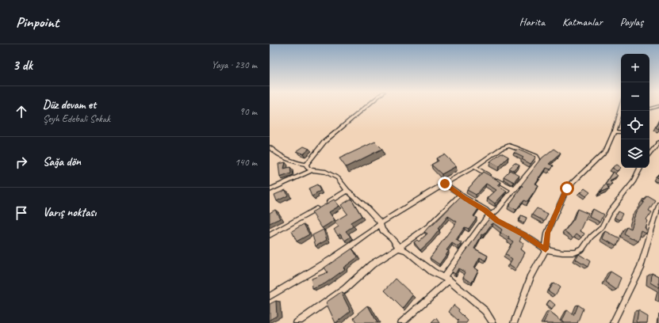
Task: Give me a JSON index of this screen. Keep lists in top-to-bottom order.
{
  "page": {
    "header": "Pinpoint",
    "nav": ["Harita", "Katmanlar", "Paylaş"],
    "heading": ["3 dk", "Yaya · 230 m"],
    "map_buttons": ["+", "−"],
    "list": [
      ["Düz devam et", "Şeyh Edebali Sokak", "90 m"],
      ["Sağa dön", "140 m"],
      "Varış noktası"
    ]
  }
}
